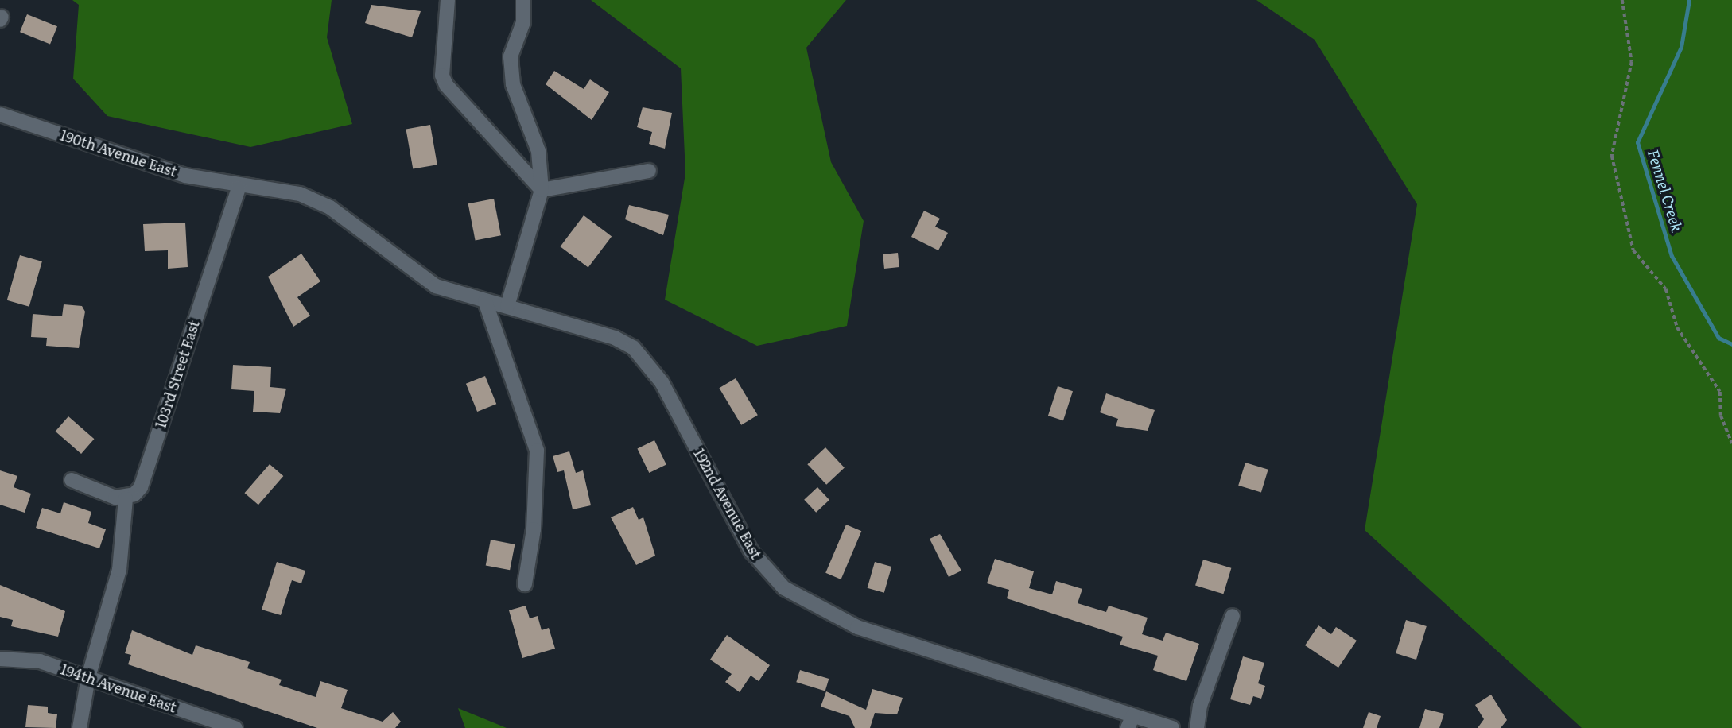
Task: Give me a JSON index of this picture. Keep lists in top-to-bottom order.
{
  "streets": {
    "street": [
      "190th Avenue East",
      "103rd Street East",
      "192nd Avenue East",
      "194th Avenue East"
    ]
  },
  "crossings": [
    ["190th Avenue East", "103rd Street East"]
  ],
  "water": ["Fennel Creek"]
}
